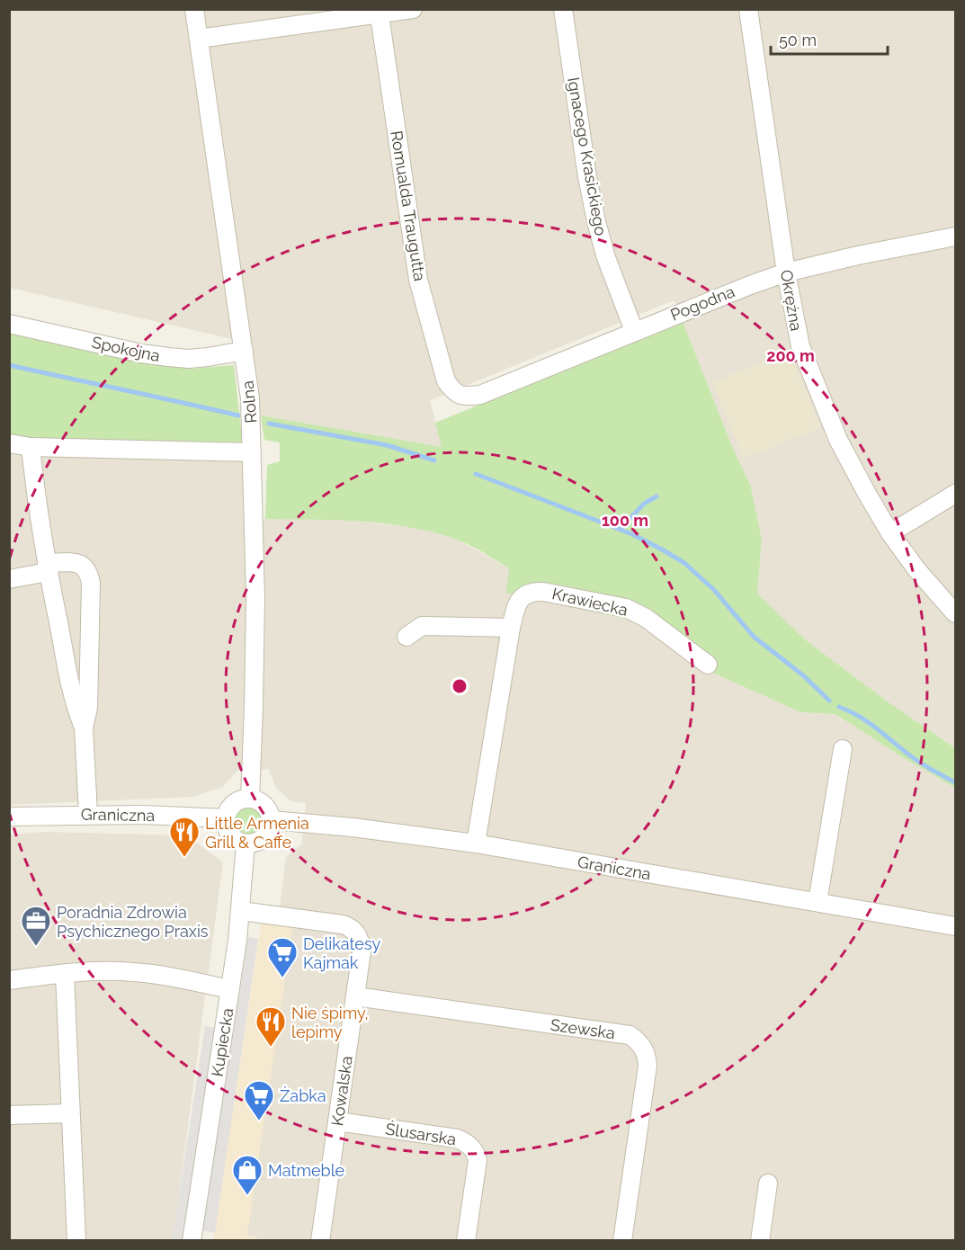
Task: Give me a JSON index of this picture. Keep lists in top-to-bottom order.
{
  "streets": {
    "street": [
      "Ignacego Krasickiego",
      "Romualda Traugutta",
      "Okrężna",
      "Pogodna",
      "Spokojna",
      "Rolna",
      "Krawiecka",
      "Graniczna",
      "Szewska",
      "Kupiecka",
      "Kowalska",
      "Ślusarska"
    ]
  },
  "crossings": [
    ["Ignacego Krasickiego", "Pogodna"],
    ["Romualda Traugutta", "Pogodna"],
    ["Okrężna", "Pogodna"],
    ["Spokojna", "Rolna"],
    ["Rolna", "Graniczna"],
    ["Rolna", "Kupiecka"],
    ["Krawiecka", "Graniczna"],
    ["Graniczna", "Kupiecka"],
    ["Szewska", "Kowalska"],
    ["Kupiecka", "Kowalska"],
    ["Kowalska", "Ślusarska"]
  ],
  "places": {
    "restaurant": ["Little Armenia Grill & Caffe", "Nie śpimy, lepimy"],
    "office": ["Poradnia Zdrowia Psychicznego Praxis"],
    "supermarket": ["Delikatesy Kajmak", "Żabka"],
    "shop": ["Matmeble"]
  },
  "scale_bar": "50 m",
  "rings": ["200 m", "100 m"]
}
